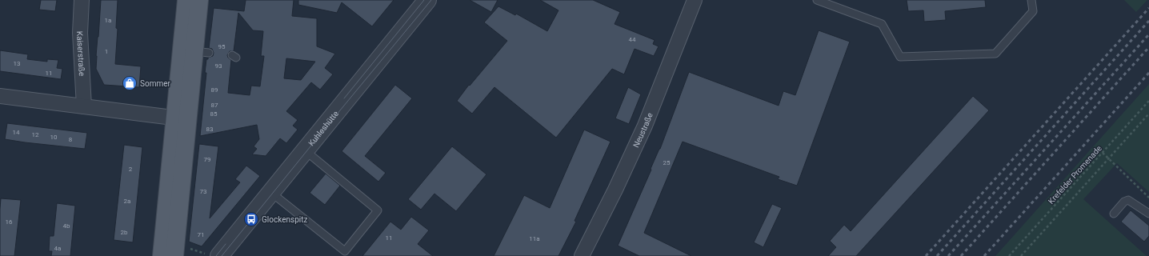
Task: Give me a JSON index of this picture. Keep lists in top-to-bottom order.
{
  "streets": {
    "street": ["Kaiserstraße", "Kuhleshütte", "Neustraße"],
    "path": ["Krefelder Promenade"]
  },
  "places": {
    "shop": ["Sommer"],
    "bus stop": ["Glockenspitz"]
  },
  "house_numbers": [
    "1a",
    "44",
    "95",
    "1",
    "13",
    "93",
    "11",
    "89",
    "87",
    "85",
    "83",
    "14",
    "12",
    "10",
    "8",
    "79",
    "25",
    "2",
    "73",
    "2a",
    "16",
    "4b",
    "2b",
    "71",
    "11",
    "11a",
    "4a"
  ]
}
